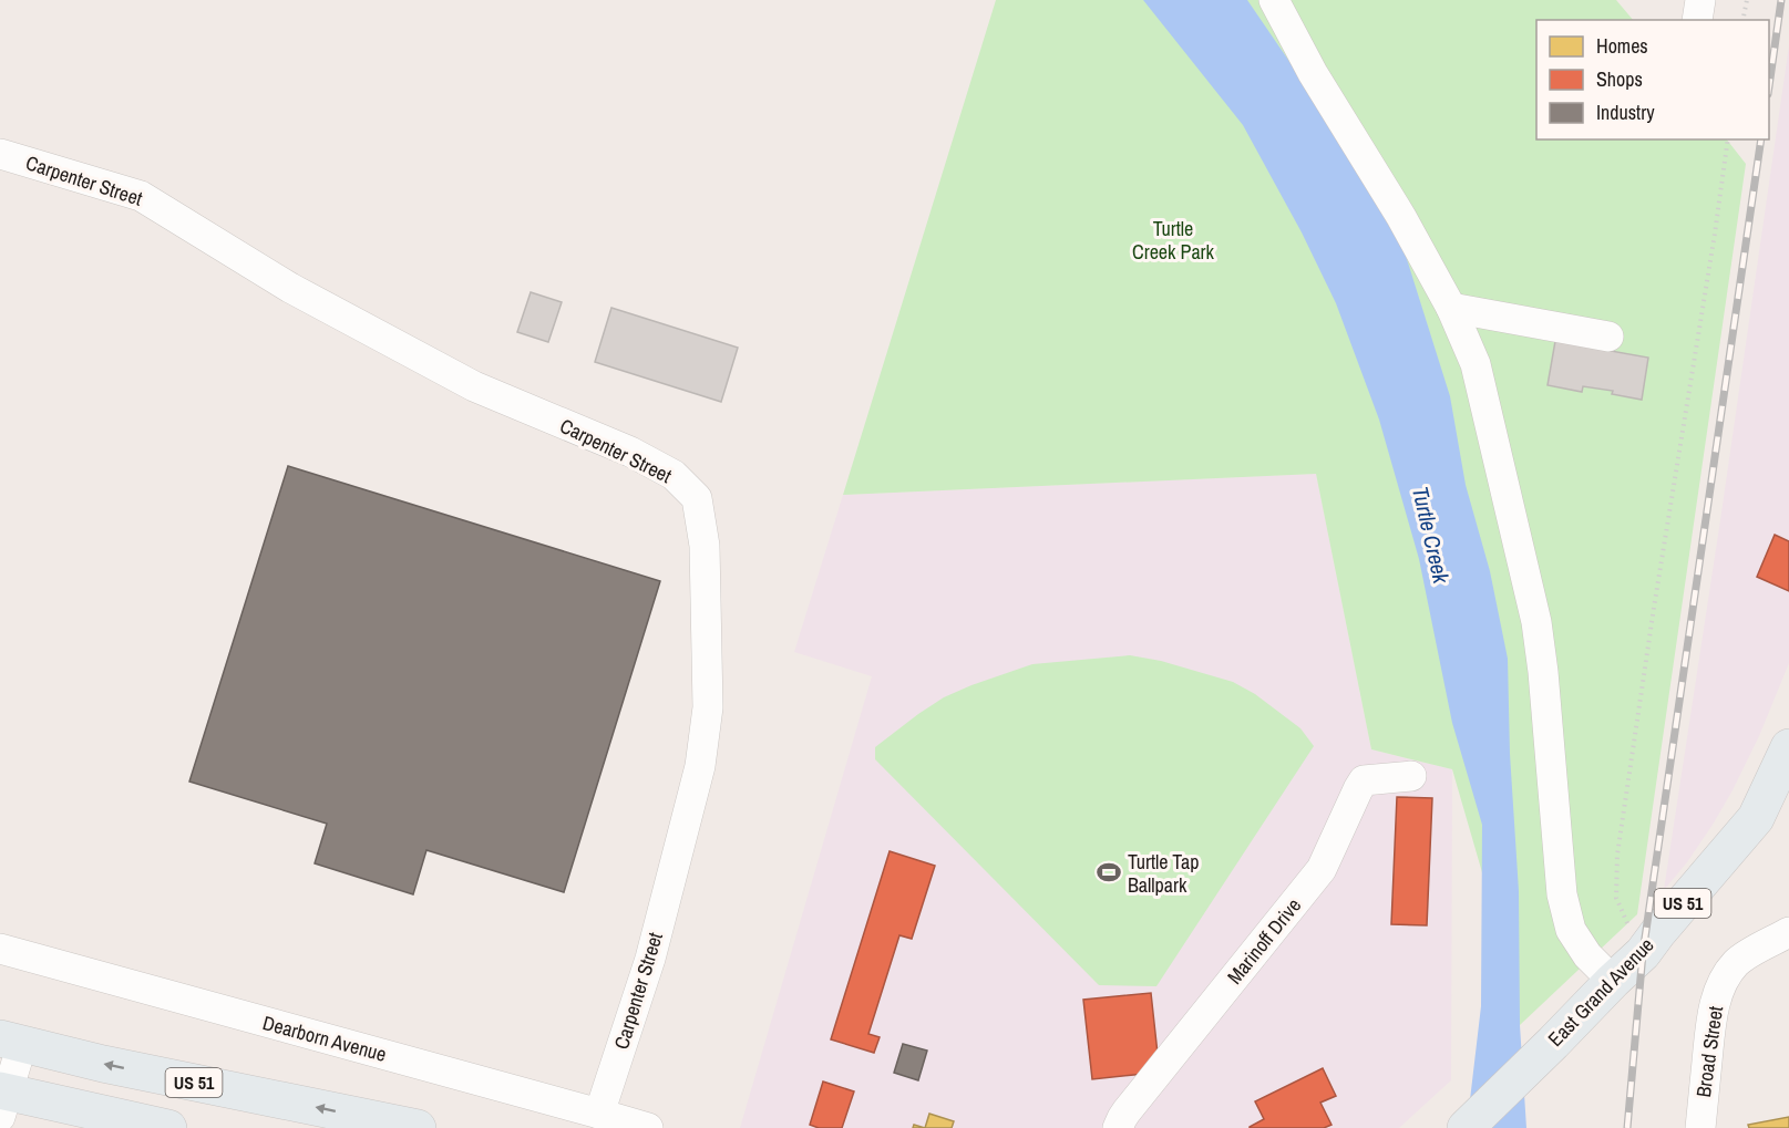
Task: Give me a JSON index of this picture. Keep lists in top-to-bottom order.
{
  "streets": {
    "main road": ["US 51", "East Grand Avenue"],
    "street": [
      "Carpenter Street",
      "Marinoff Drive",
      "Dearborn Avenue",
      "Broad Street"
    ]
  },
  "crossings": [
    ["Carpenter Street", "Dearborn Avenue"]
  ],
  "water": ["Turtle Creek"],
  "parks": ["Turtle Creek Park"],
  "places": {
    "sports": ["Turtle Tap Ballpark"]
  },
  "legend": ["Homes", "Shops", "Industry"]
}
